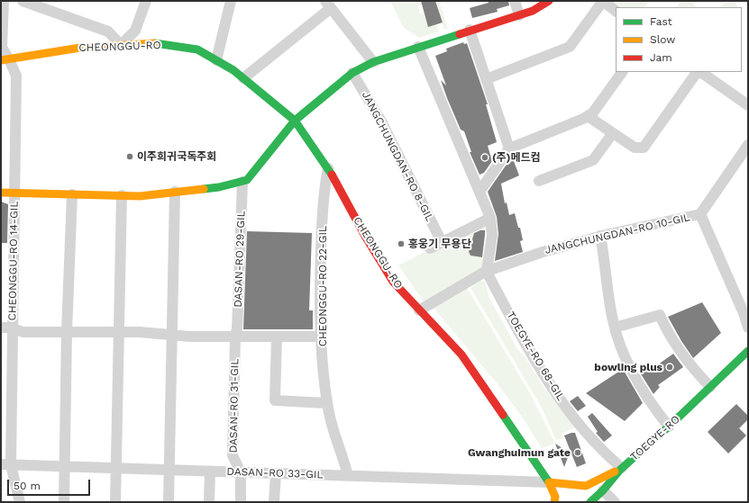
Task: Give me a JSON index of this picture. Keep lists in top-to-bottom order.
{
  "streets": {
    "street": [
      "CHEONGGU-RO",
      "JANGCHUNGDAN-RO 8-GIL",
      "JANGCHUNGDAN-RO 10-GIL",
      "DASAN-RO 29-GIL",
      "CHEONGGU-RO 14-GIL",
      "CHEONGGU-RO 22-GIL",
      "TOEGYE-RO 68-GIL",
      "DASAN-RO 31-GIL",
      "TOEGYE-RO",
      "DASAN-RO 33-GIL"
    ]
  },
  "crossings": [
    ["CHEONGGU-RO", "JANGCHUNGDAN-RO 10-GIL"],
    ["CHEONGGU-RO", "CHEONGGU-RO 14-GIL"],
    ["CHEONGGU-RO", "CHEONGGU-RO 22-GIL"],
    ["CHEONGGU-RO", "DASAN-RO 33-GIL"],
    ["JANGCHUNGDAN-RO 10-GIL", "TOEGYE-RO 68-GIL"],
    ["DASAN-RO 29-GIL", "DASAN-RO 31-GIL"],
    ["CHEONGGU-RO 14-GIL", "DASAN-RO 33-GIL"],
    ["CHEONGGU-RO 22-GIL", "DASAN-RO 33-GIL"],
    ["TOEGYE-RO 68-GIL", "TOEGYE-RO"],
    ["DASAN-RO 31-GIL", "DASAN-RO 33-GIL"]
  ],
  "places": [
    "이주희귀국독주회",
    "(주)메드컴",
    "홍웅기 무용단",
    "bowling plus",
    "Gwanghuimun gate"
  ],
  "legend": ["Fast", "Slow", "Jam"],
  "scale_bar": "50 m"
}
